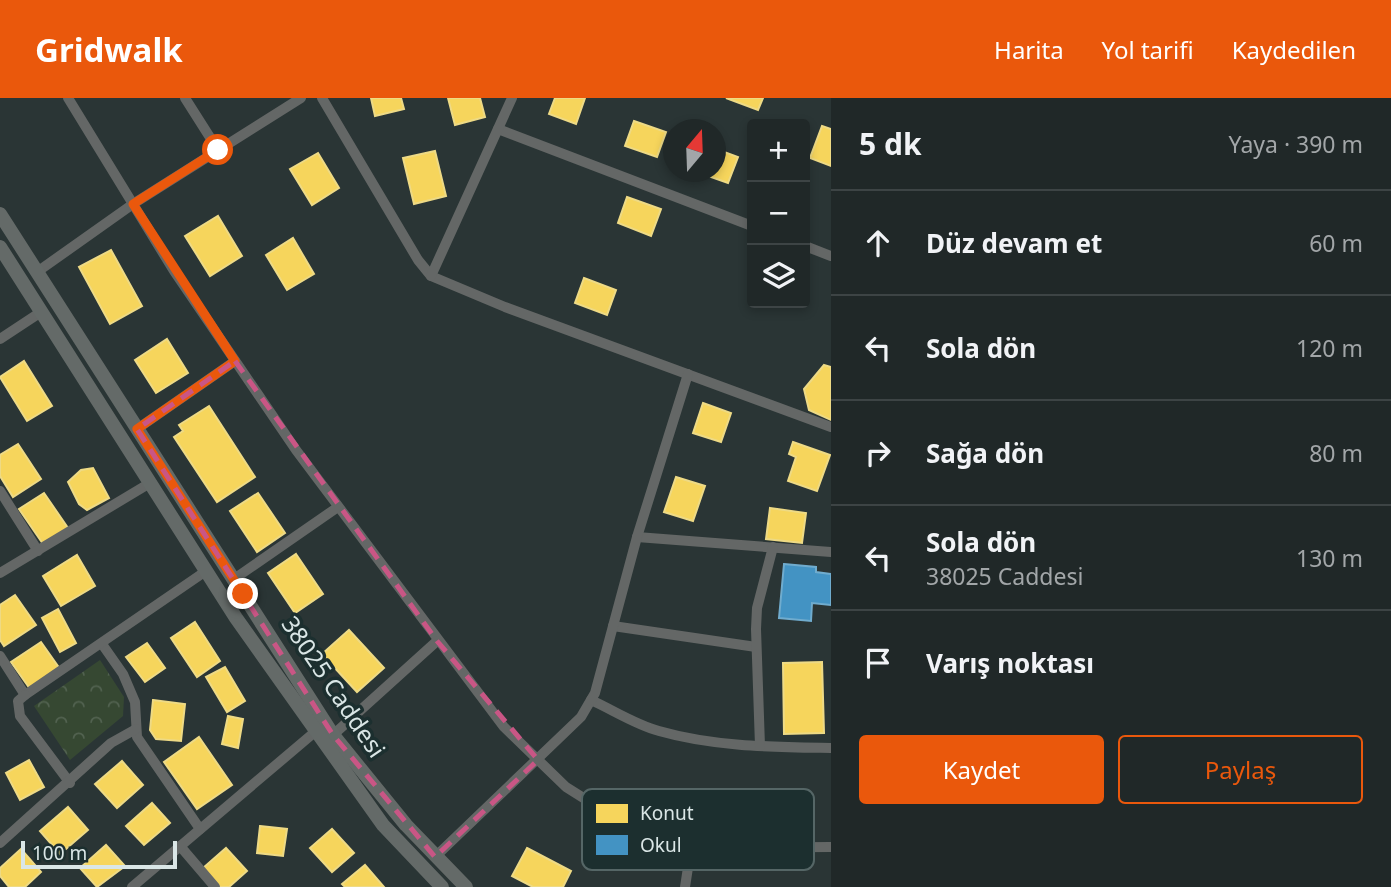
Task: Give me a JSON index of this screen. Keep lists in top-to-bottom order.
{
  "streets": {
    "main road": ["38025 Caddesi"]
  },
  "legend": ["Konut", "Okul"],
  "scale_bar": "100 m",
  "north": "top",
  "page": {
    "header": "Gridwalk",
    "nav": ["Harita", "Yol tarifi", "Kaydedilen"],
    "heading": ["5 dk", "Yaya · 390 m"],
    "map_buttons": ["+", "−"],
    "list": [
      ["Düz devam et", "60 m"],
      ["Sola dön", "120 m"],
      ["Sağa dön", "80 m"],
      ["Sola dön", "38025 Caddesi", "130 m"],
      "Varış noktası"
    ],
    "buttons": ["Kaydet", "Paylaş"],
    "scale": "100 m"
  }
}
